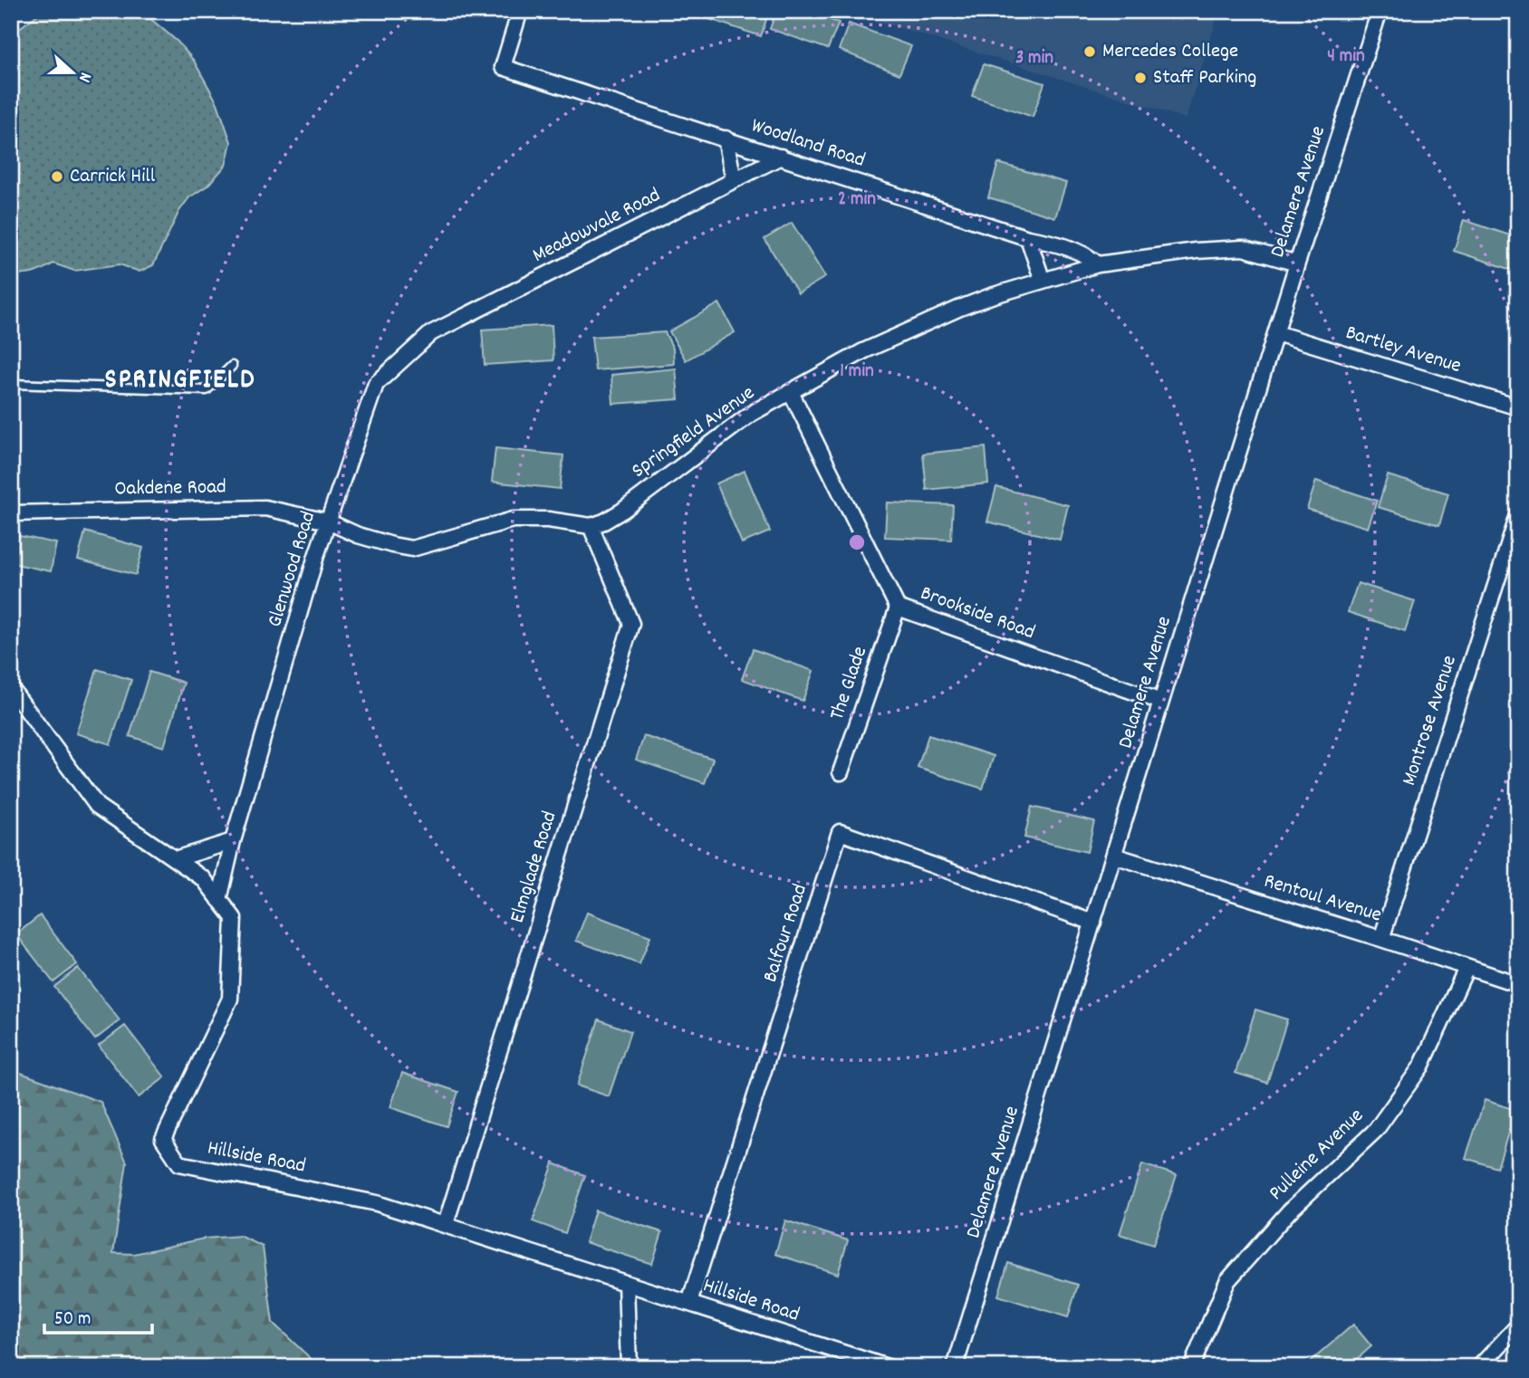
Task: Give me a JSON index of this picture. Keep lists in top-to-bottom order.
{
  "streets": {
    "street": [
      "Woodland Road",
      "Delamere Avenue",
      "Meadowvale Road",
      "Bartley Avenue",
      "Springfield Avenue",
      "Oakdene Road",
      "Glenwood Road",
      "Brookside Road",
      "The Glade",
      "Montrose Avenue",
      "Elmglade Road",
      "Rentoul Avenue",
      "Balfour Road",
      "Pulleine Avenue",
      "Hillside Road"
    ]
  },
  "crossings": [
    ["Woodland Road", "Meadowvale Road"],
    ["Woodland Road", "Springfield Avenue"],
    ["Delamere Avenue", "Bartley Avenue"],
    ["Delamere Avenue", "Springfield Avenue"],
    ["Delamere Avenue", "Brookside Road"],
    ["Delamere Avenue", "Rentoul Avenue"],
    ["Delamere Avenue", "Balfour Road"],
    ["Meadowvale Road", "Glenwood Road"],
    ["Springfield Avenue", "Brookside Road"],
    ["Springfield Avenue", "Elmglade Road"],
    ["Oakdene Road", "Glenwood Road"],
    ["Glenwood Road", "Hillside Road"],
    ["Brookside Road", "The Glade"],
    ["Montrose Avenue", "Rentoul Avenue"],
    ["Elmglade Road", "Hillside Road"],
    ["Rentoul Avenue", "Pulleine Avenue"],
    ["Balfour Road", "Hillside Road"]
  ],
  "districts": ["SPRINGFIELD"],
  "places": ["Mercedes College", "Staff Parking", "Carrick Hill"],
  "scale_bar": "50 m",
  "north": "right",
  "rings": [
    "4 min",
    "3 min",
    "2 min",
    "1 min"
  ]
}
